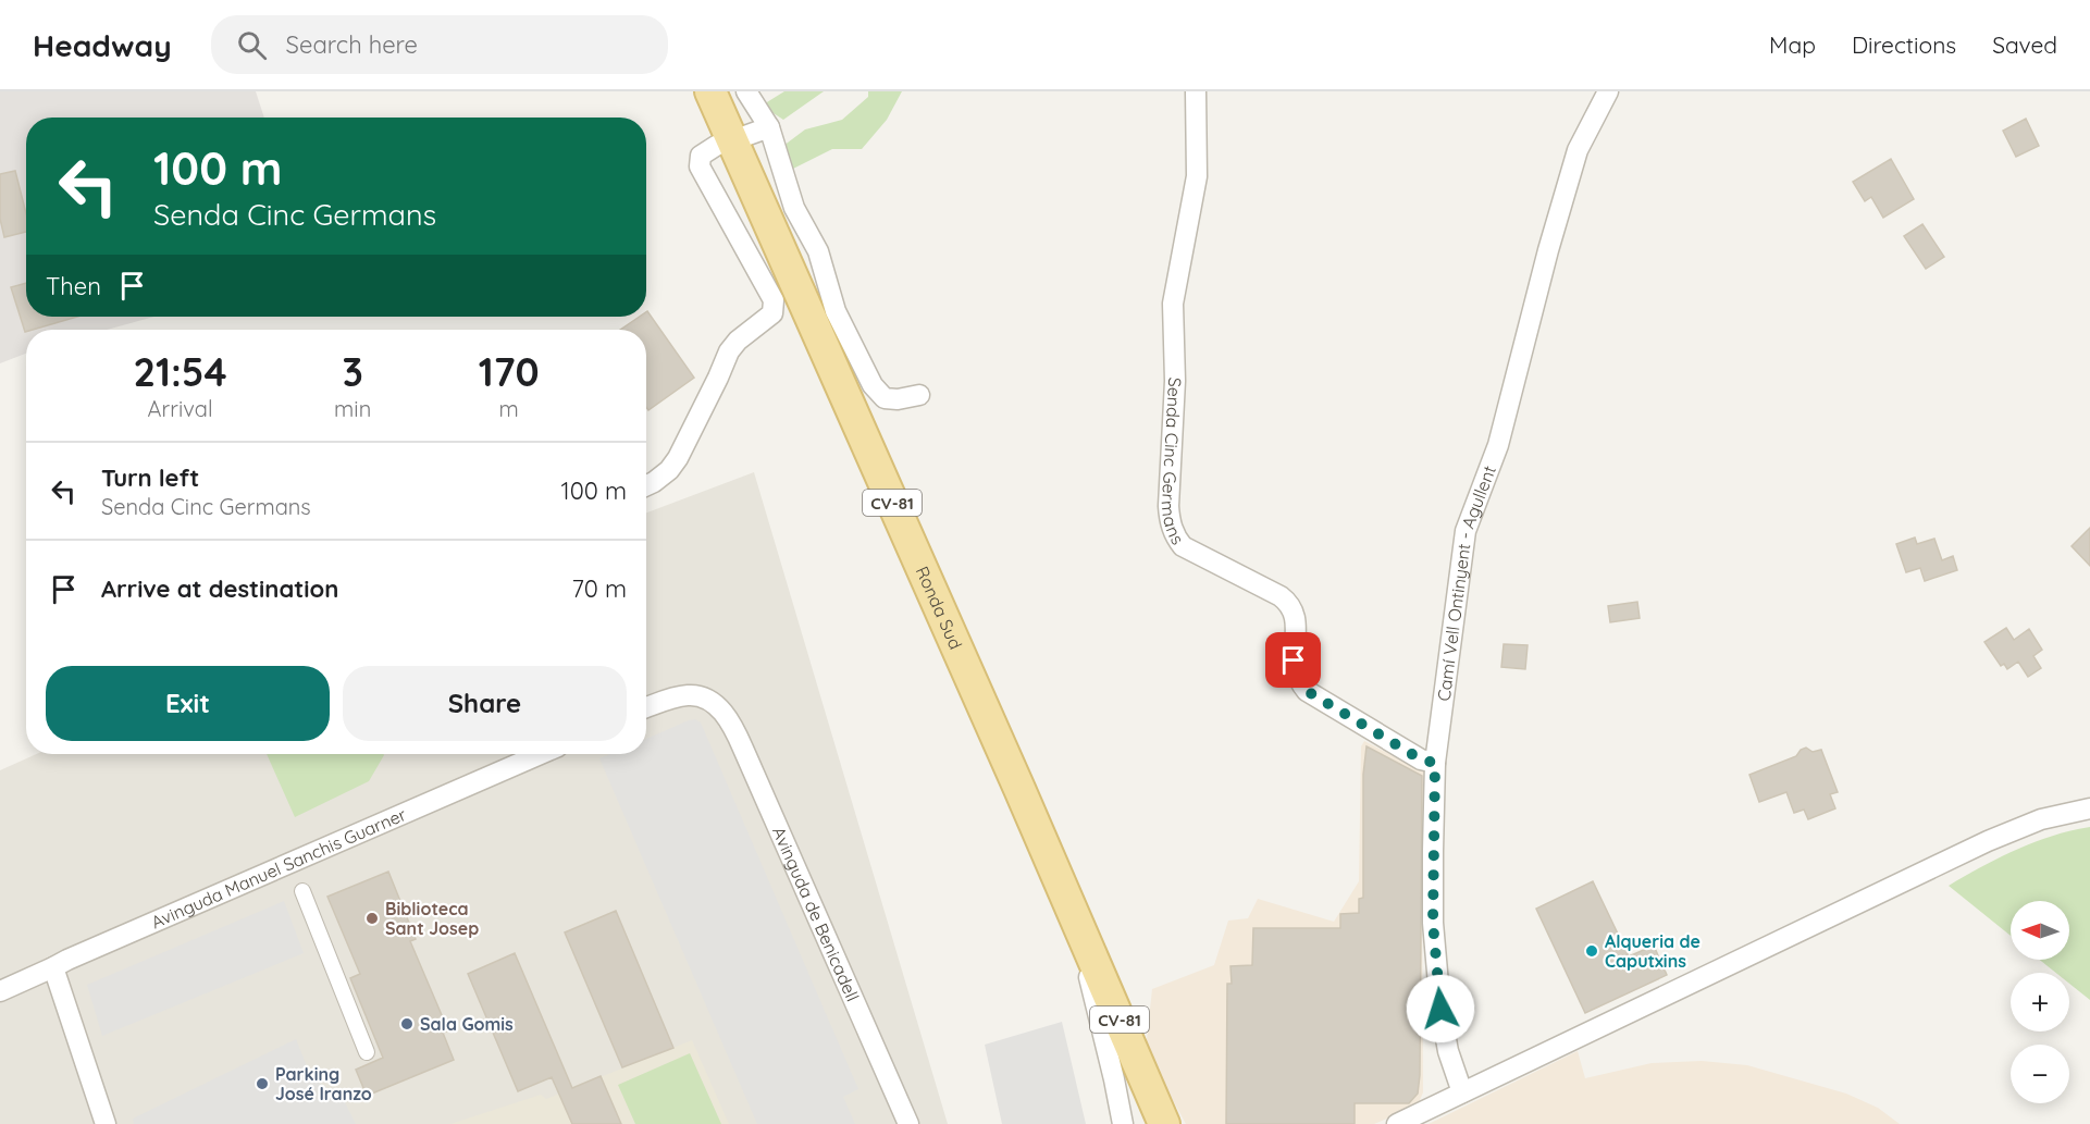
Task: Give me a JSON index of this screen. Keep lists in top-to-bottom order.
{
  "streets": {
    "main road": ["CV-81", "Ronda Sud"],
    "street": [
      "Senda Cinc Germans",
      "Camí Vell Ontinyent - Agullent",
      "Avinguda Manuel Sanchis Guarner",
      "Avinguda de Benicadell"
    ]
  },
  "crossings": [
    ["Senda Cinc Germans", "Camí Vell Ontinyent - Agullent"]
  ],
  "places": [
    "Biblioteca Sant Josep",
    "Alqueria de Caputxins",
    "Sala Gomis",
    "Parking José Iranzo"
  ],
  "north": "left",
  "page": {
    "header": "Headway",
    "search": "Search here",
    "nav": ["Map", "Directions", "Saved"],
    "turn": ["100 m", "Senda Cinc Germans"],
    "then": "Then",
    "eta": [
      "21:54",
      "Arrival",
      "3",
      "min",
      "170",
      "m"
    ],
    "list": [
      {
        "name": "Turn left",
        "note": "Senda Cinc Germans",
        "value": "100 m"
      },
      {
        "name": "Arrive at destination",
        "value": "70 m"
      }
    ],
    "buttons": ["Exit", "Share"],
    "map_buttons": ["+", "−"]
  }
}
